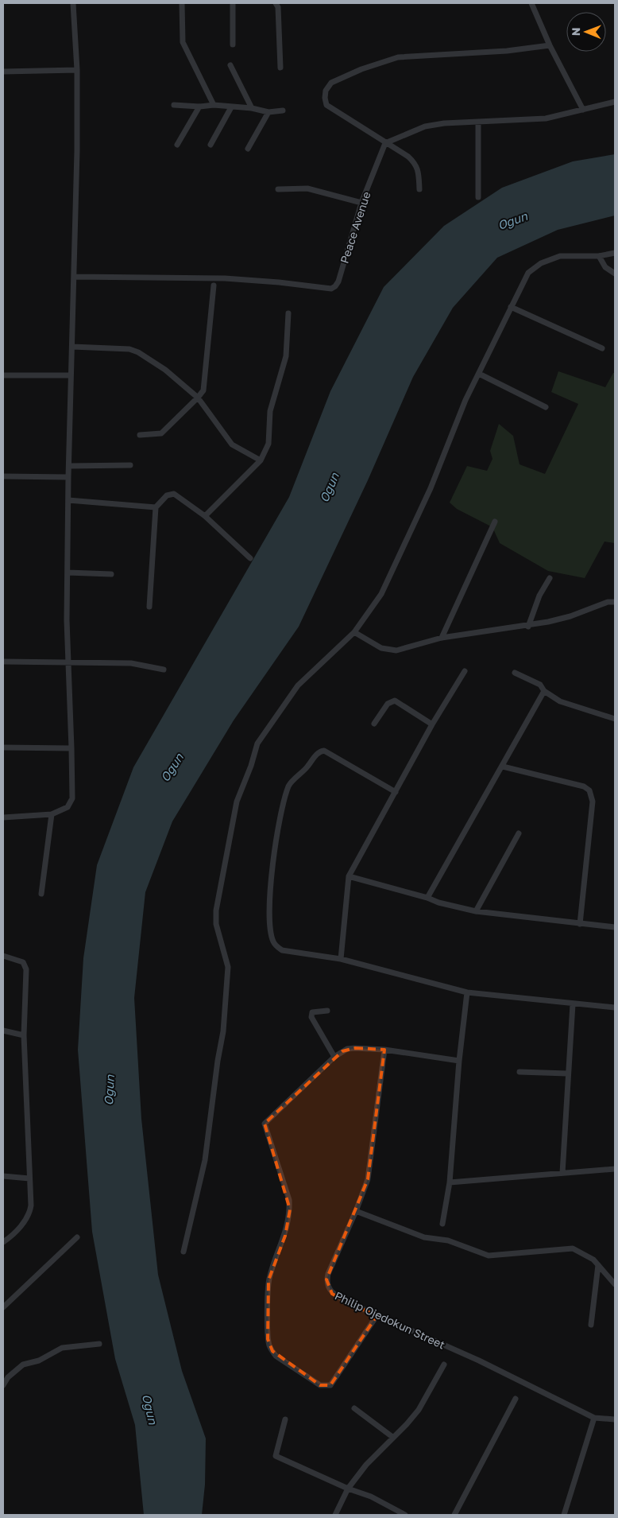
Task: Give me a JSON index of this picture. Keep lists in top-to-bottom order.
{
  "streets": {
    "street": ["Peace Avenue", "Philip Ojedokun Street"]
  },
  "water": ["Ogun"],
  "north": "left"
}
